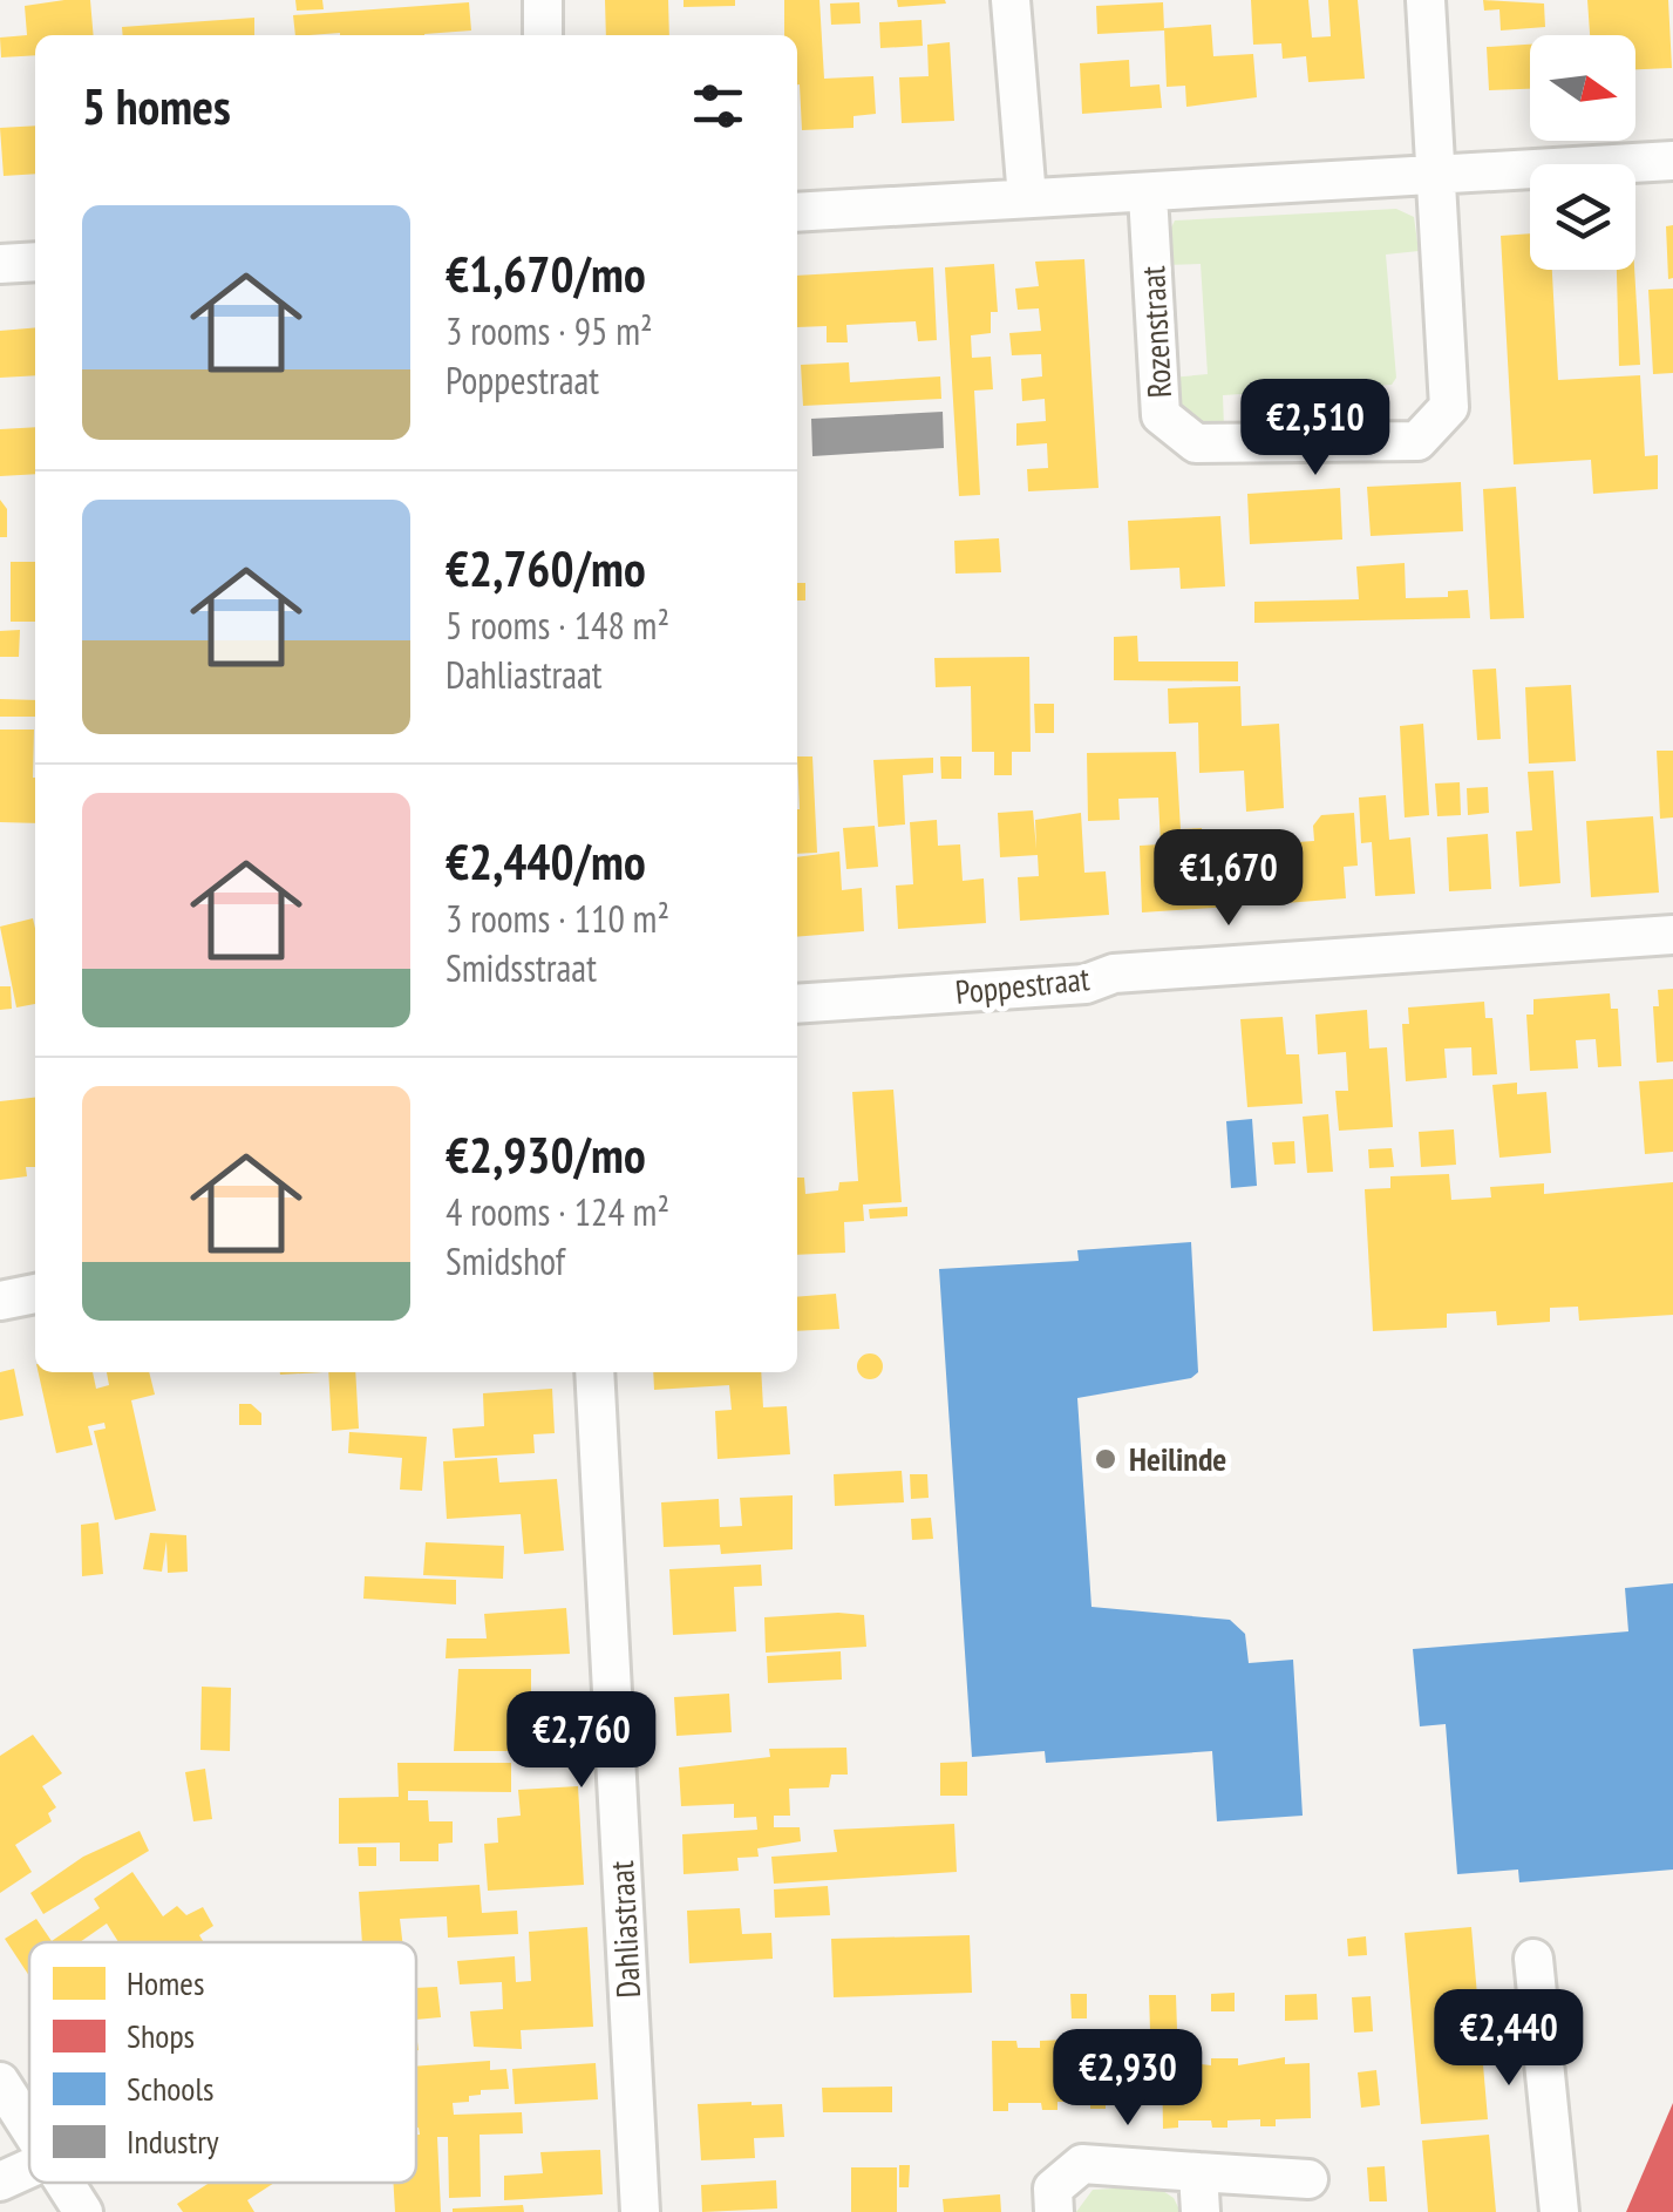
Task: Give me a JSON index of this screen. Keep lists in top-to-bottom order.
{
  "streets": {
    "street": ["Rozenstraat", "Poppestraat", "Dahliastraat"]
  },
  "places": ["Heilinde"],
  "legend": [
    "Homes",
    "Shops",
    "Schools",
    "Industry"
  ],
  "north": "right",
  "page": {
    "heading": "5 homes",
    "list": [
      {
        "name": "€1,670/mo",
        "note": "3 rooms · 95 m² · Poppestraat"
      },
      {
        "name": "€2,760/mo",
        "note": "5 rooms · 148 m² · Dahliastraat"
      },
      {
        "name": "€2,440/mo",
        "note": "3 rooms · 110 m² · Smidsstraat"
      },
      {
        "name": "€2,930/mo",
        "note": "4 rooms · 124 m² · Smidshof"
      }
    ],
    "price": [
      "€2,510",
      "€1,670",
      "€2,760",
      "€2,440",
      "€2,930"
    ]
  }
}
